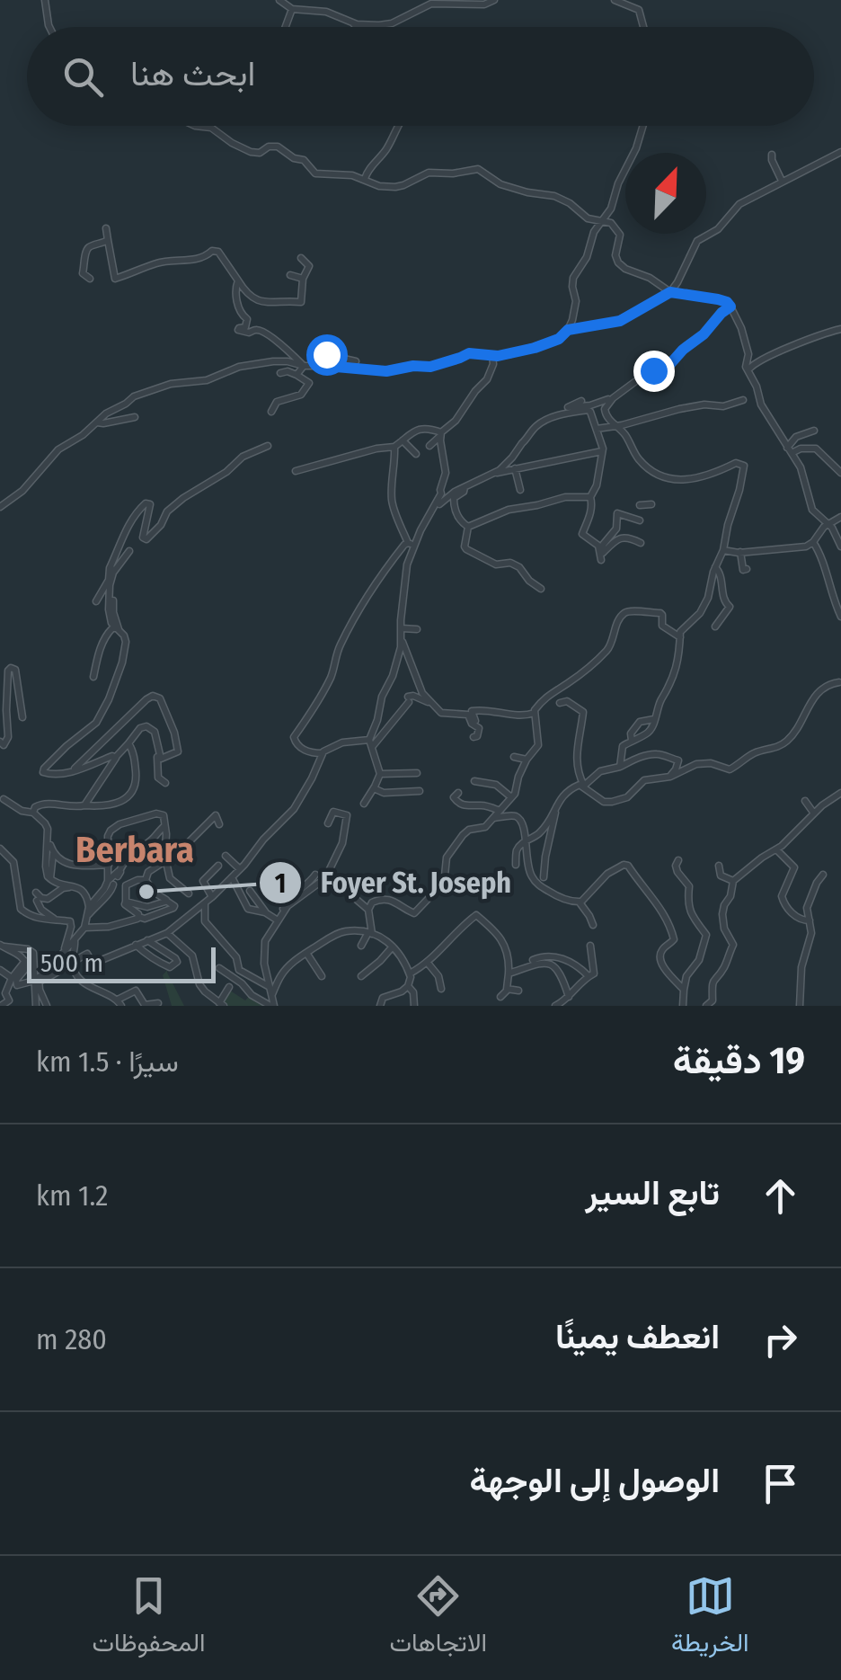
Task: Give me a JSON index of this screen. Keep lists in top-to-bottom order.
{
  "districts": ["Berbara"],
  "places": ["Foyer St. Joseph"],
  "scale_bar": "500 m",
  "north": "top right",
  "page": {
    "search": "ابحث هنا",
    "scale": "500 m",
    "heading": ["19 دقيقة", "سيرًا · 1.5 km"],
    "list": [
      ["تابع السير", "1.2 km"],
      ["انعطف يمينًا", "280 m"],
      "الوصول إلى الوجهة"
    ],
    "nav": ["الخريطة", "الاتجاهات", "المحفوظات"]
  }
}
